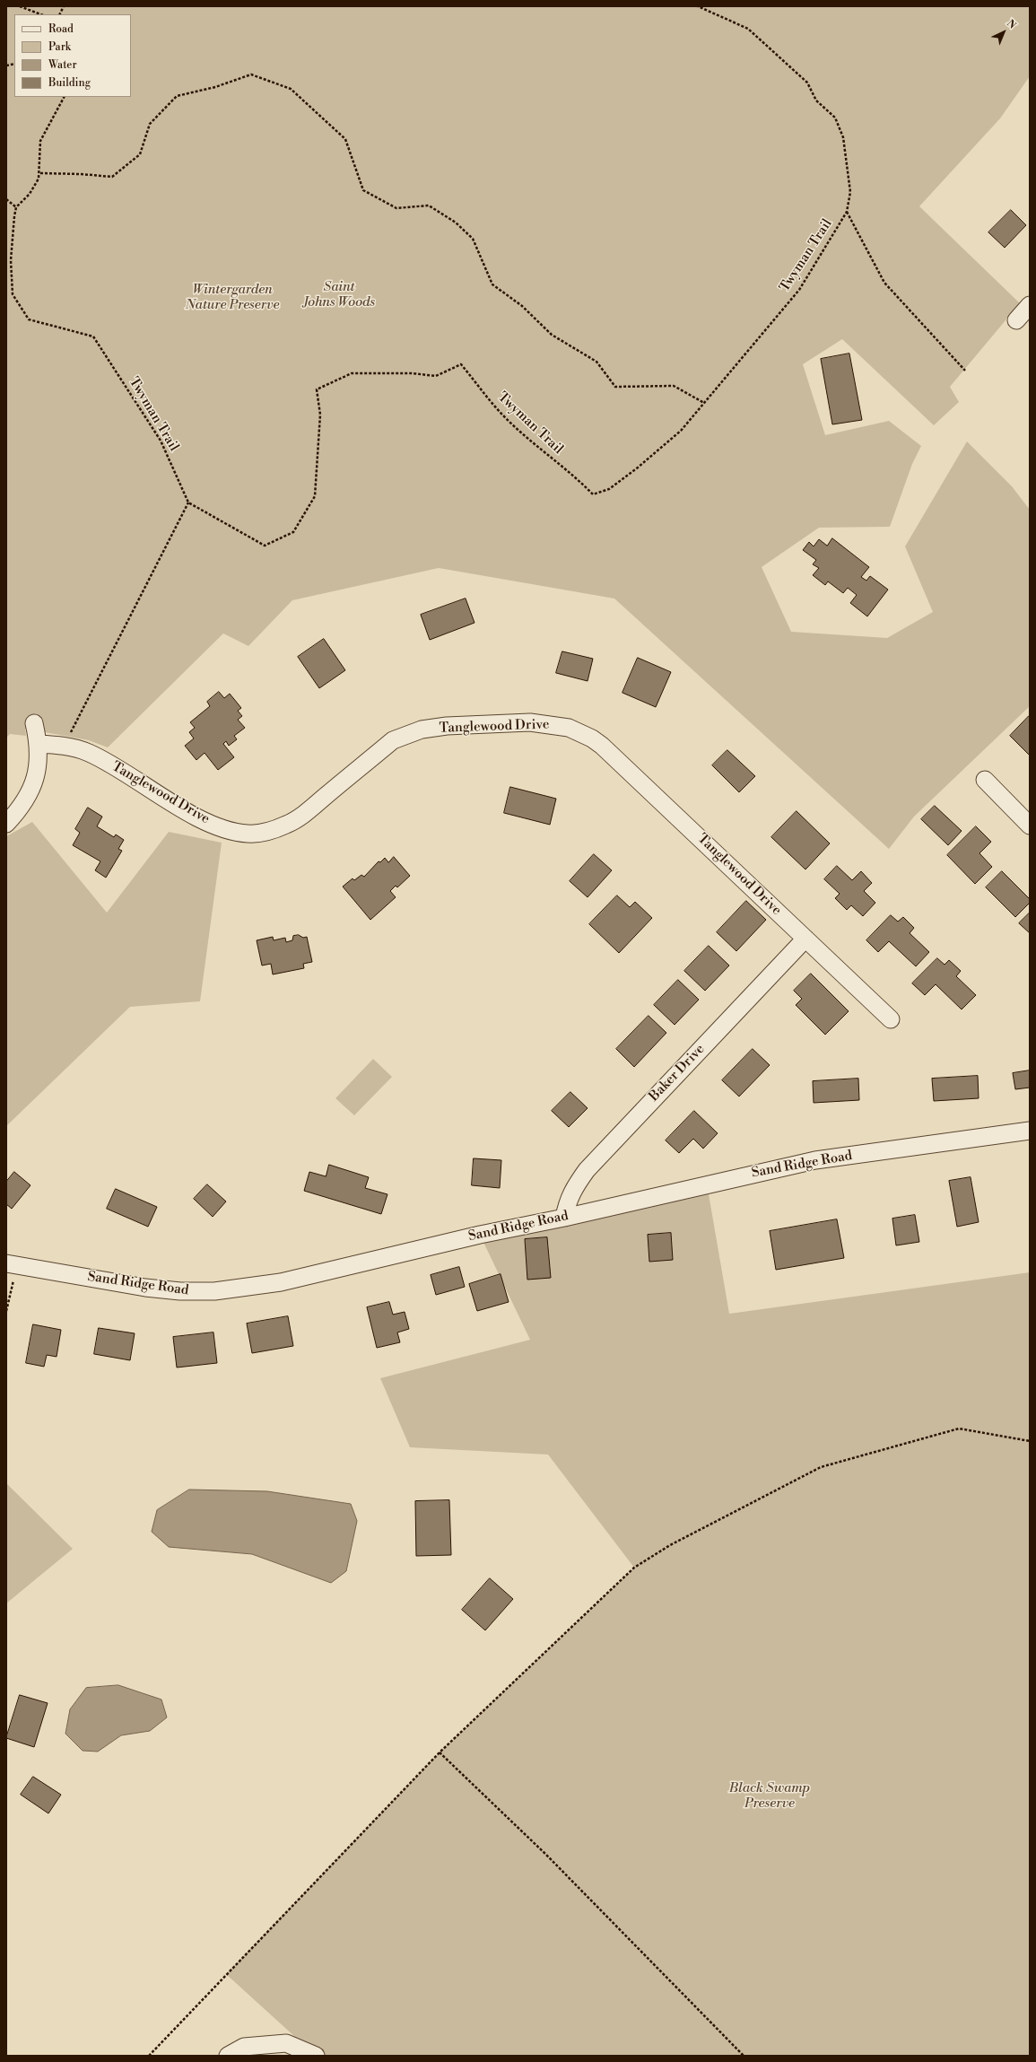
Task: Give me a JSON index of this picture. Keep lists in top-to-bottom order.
{
  "streets": {
    "street": ["Tanglewood Drive", "Baker Drive", "Sand Ridge Road"],
    "path": ["Twyman Trail"]
  },
  "crossings": [
    ["Tanglewood Drive", "Baker Drive"],
    ["Baker Drive", "Sand Ridge Road"]
  ],
  "parks": ["Saint Johns Woods", "Wintergarden Nature Preserve", "Black Swamp Preserve"],
  "legend": [
    "Road",
    "Park",
    "Water",
    "Building"
  ],
  "north": "top right"
}
